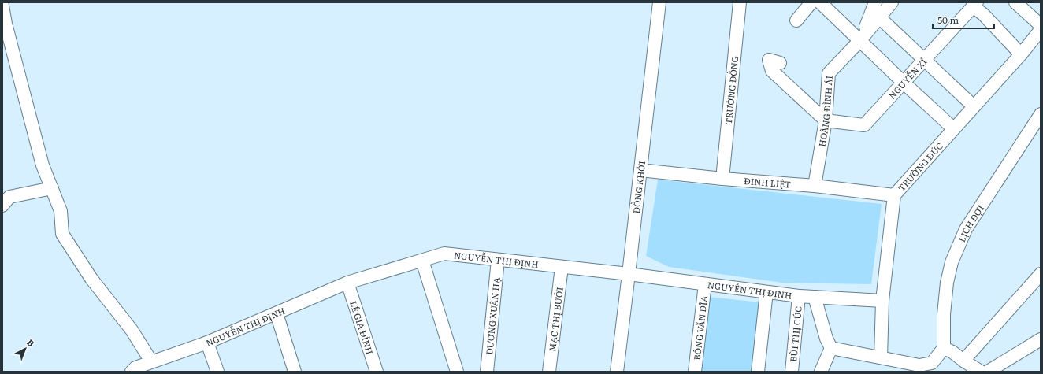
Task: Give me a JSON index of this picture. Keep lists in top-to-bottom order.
{
  "streets": {
    "street": [
      "NGUYỄN XÍ",
      "TRƯỜNG ĐỒNG",
      "HOÀNG ĐÌNH ÁI",
      "TRƯỜNG ĐÚC",
      "ĐINH LIỆT",
      "ĐỒNG KHỞI",
      "LỊCH ĐỢI",
      "NGUYỄN THỊ ĐỊNH",
      "DƯƠNG XUÂN HẠ",
      "MẠC THỊ BƯỞI",
      "LÊ GIA ĐỈNH",
      "BÔNG VĂN DĨA",
      "BÙI THỊ CÚC"
    ]
  },
  "crossings": [
    ["NGUYỄN XÍ", "HOÀNG ĐÌNH ÁI"],
    ["TRƯỜNG ĐỒNG", "ĐINH LIỆT"],
    ["HOÀNG ĐÌNH ÁI", "ĐINH LIỆT"],
    ["TRƯỜNG ĐÚC", "ĐINH LIỆT"],
    ["TRƯỜNG ĐÚC", "NGUYỄN THỊ ĐỊNH"],
    ["ĐINH LIỆT", "ĐỒNG KHỞI"],
    ["ĐỒNG KHỞI", "NGUYỄN THỊ ĐỊNH"],
    ["NGUYỄN THỊ ĐỊNH", "DƯƠNG XUÂN HẠ"],
    ["NGUYỄN THỊ ĐỊNH", "MẠC THỊ BƯỞI"],
    ["NGUYỄN THỊ ĐỊNH", "LÊ GIA ĐỈNH"],
    ["NGUYỄN THỊ ĐỊNH", "BÔNG VĂN DĨA"],
    ["NGUYỄN THỊ ĐỊNH", "BÙI THỊ CÚC"]
  ],
  "scale_bar": "50 m",
  "north": "top right"
}
